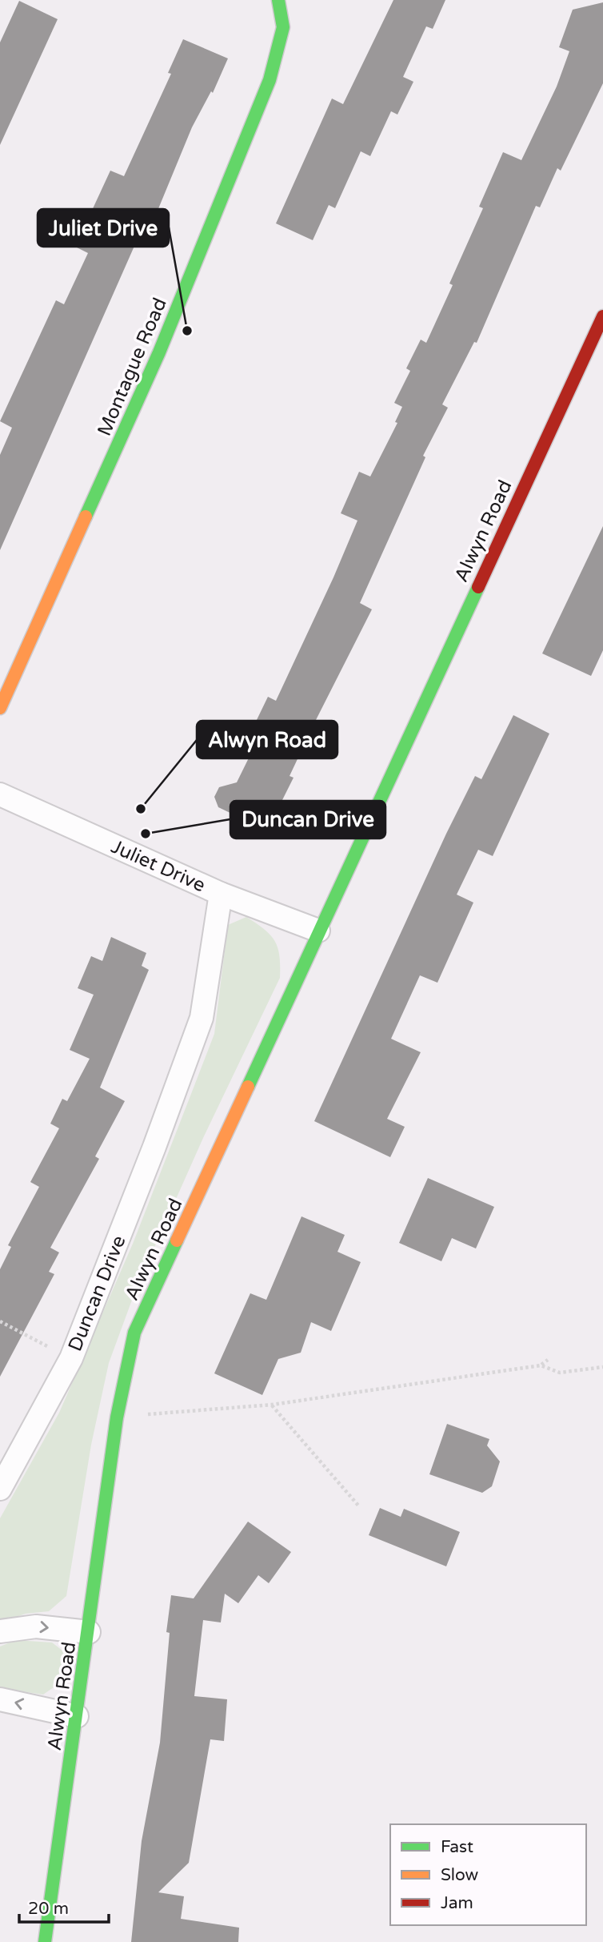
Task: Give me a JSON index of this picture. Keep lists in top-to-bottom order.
{
  "streets": {
    "street": [
      "Montague Road",
      "Alwyn Road",
      "Juliet Drive",
      "Duncan Drive"
    ]
  },
  "crossings": [
    ["Alwyn Road", "Juliet Drive"],
    ["Juliet Drive", "Duncan Drive"]
  ],
  "places": ["Juliet Drive", "Alwyn Road", "Duncan Drive"],
  "legend": ["Fast", "Slow", "Jam"],
  "scale_bar": "20 m"
}
